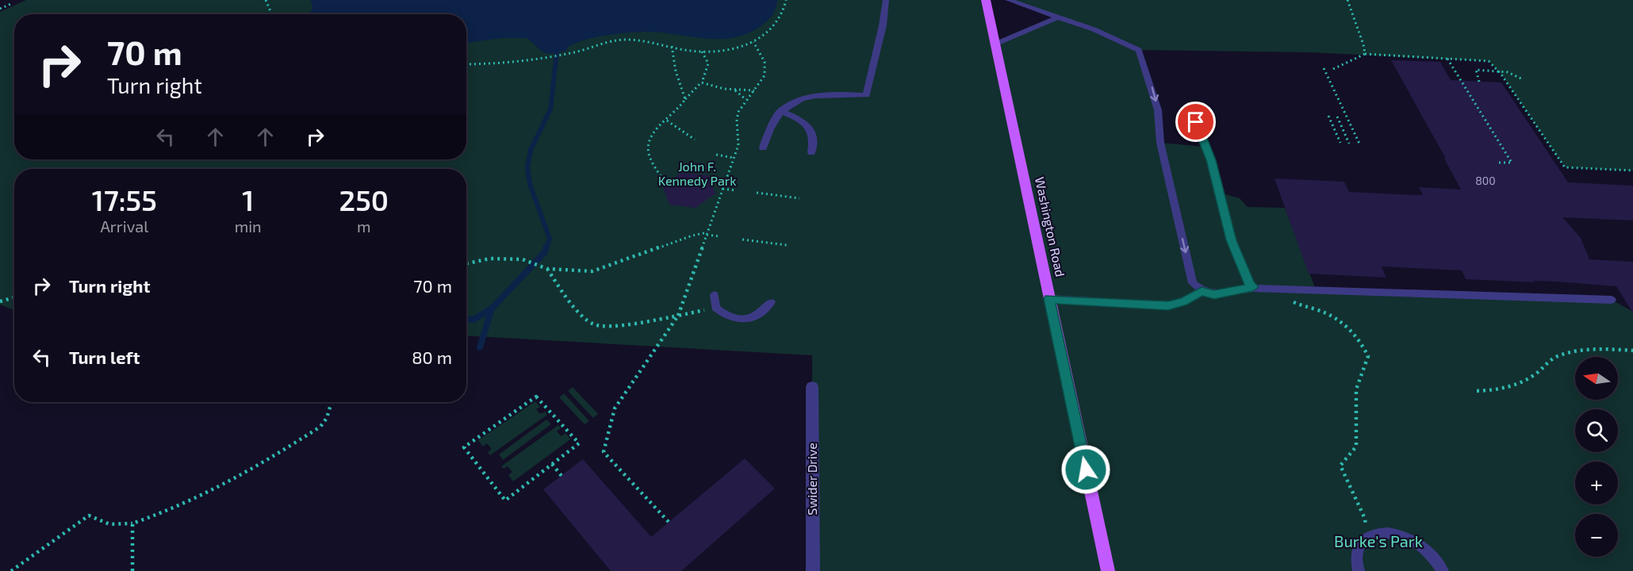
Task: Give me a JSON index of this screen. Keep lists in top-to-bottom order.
{
  "streets": {
    "main road": ["Washington Road"],
    "street": ["Swider Drive"]
  },
  "parks": ["John F. Kennedy Park", "Burke's Park"],
  "house_numbers": ["800"],
  "north": "left",
  "page": {
    "turn": ["70 m", "Turn right"],
    "eta": [
      "17:55",
      "Arrival",
      "1",
      "min",
      "250",
      "m"
    ],
    "list": [
      {
        "name": "Turn right",
        "value": "70 m"
      },
      {
        "name": "Turn left",
        "value": "80 m"
      }
    ],
    "map_buttons": ["+", "−"]
  }
}
